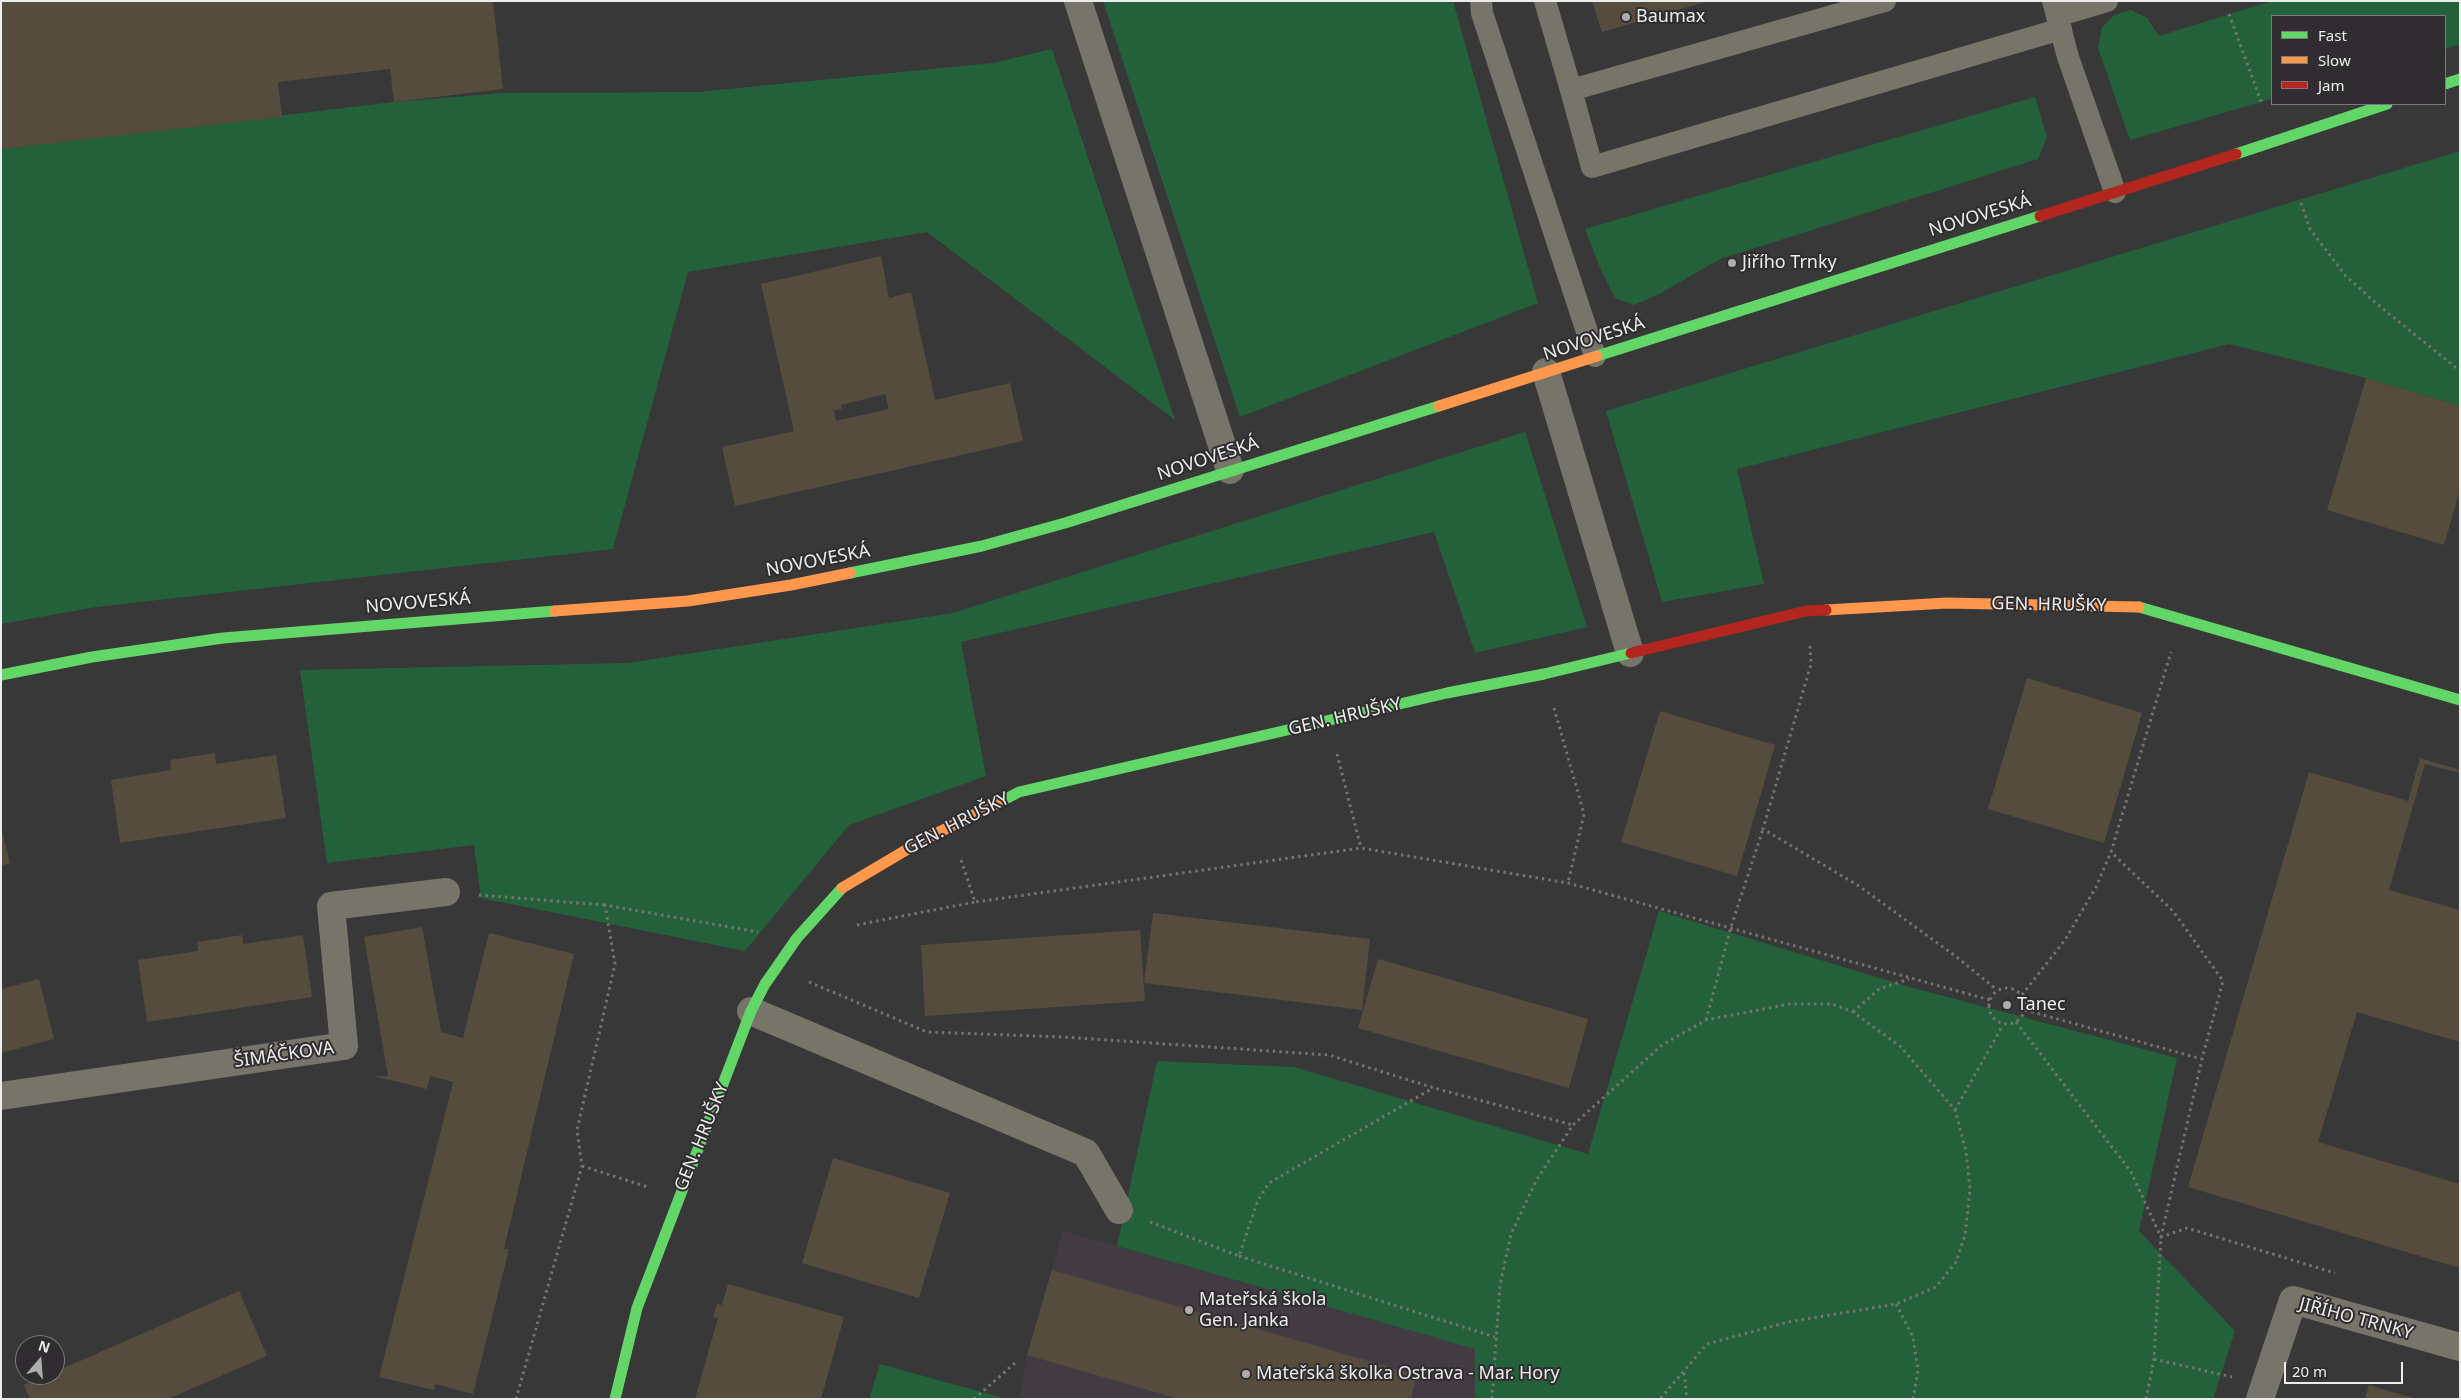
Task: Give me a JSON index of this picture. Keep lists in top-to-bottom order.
{
  "streets": {
    "street": [
      "NOVOVESKÁ",
      "GEN. HRUŠKY",
      "ŠIMÁČKOVA",
      "JIŘÍHO TRNKY"
    ]
  },
  "places": [
    "Baumax",
    "Jiřího Trnky",
    "Tanec",
    "Mateřská škola Gen. Janka",
    "Mateřská školka Ostrava - Mar. Hory"
  ],
  "legend": ["Fast", "Slow", "Jam"],
  "scale_bar": "20 m",
  "north": "top"
}
